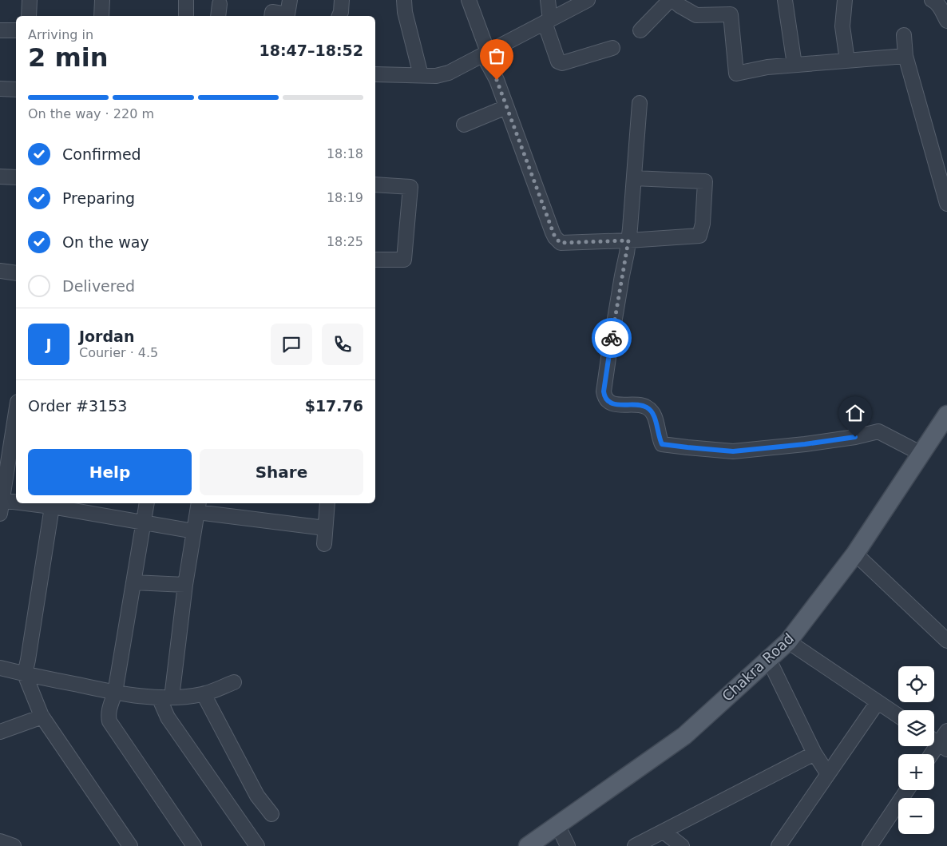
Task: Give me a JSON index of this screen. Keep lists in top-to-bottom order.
{
  "streets": {
    "main road": ["Chakra Road"]
  },
  "page": {
    "heading": ["2 min", "Arriving in", "18:47–18:52"],
    "panel": [
      "Jordan",
      "Courier · 4.5",
      "Order #3153",
      "$17.76"
    ],
    "bar": "On the way · 220 m",
    "list": [
      ["Confirmed", "18:18"],
      ["Preparing", "18:19"],
      ["On the way", "18:25"],
      "Delivered"
    ],
    "round": "J",
    "buttons": ["Help", "Share"],
    "map_buttons": ["+", "−"]
  }
}
